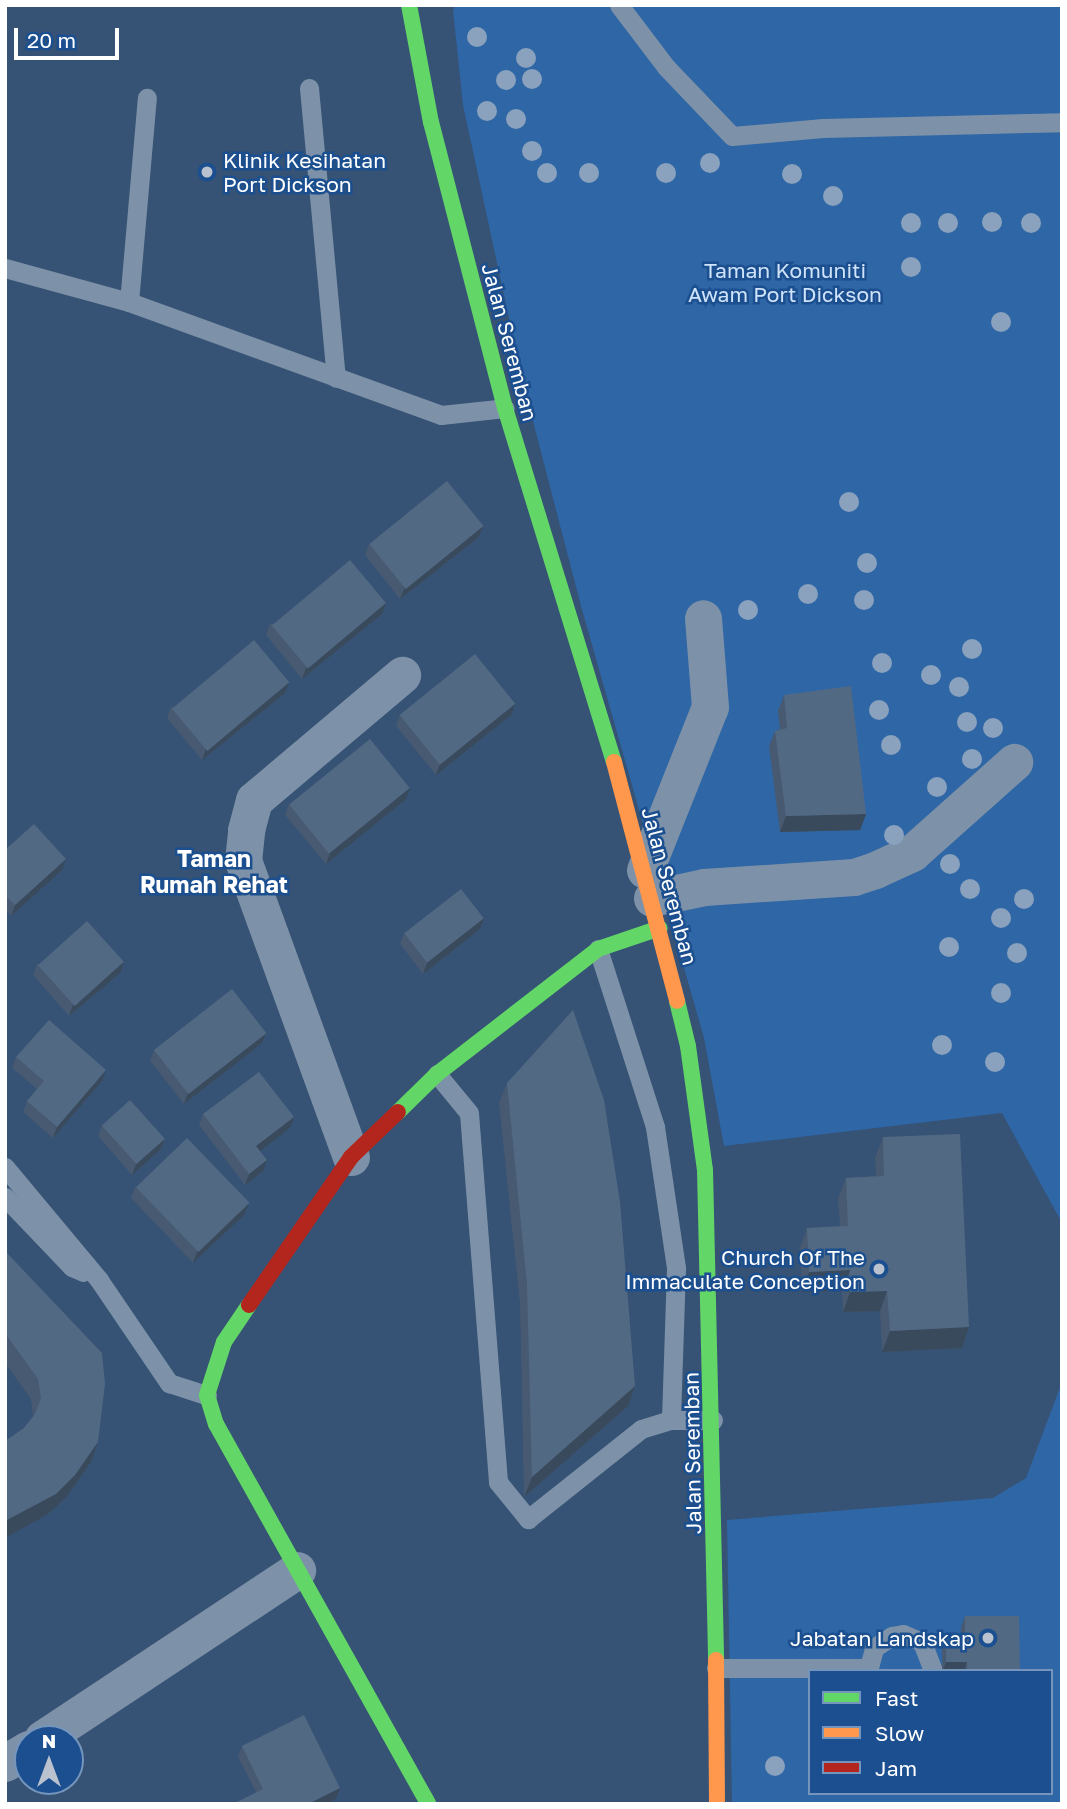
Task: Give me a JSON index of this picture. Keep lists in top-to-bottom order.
{
  "streets": {
    "main road": ["Jalan Seremban"]
  },
  "districts": ["Taman Rumah Rehat"],
  "parks": ["Taman Komuniti Awam Port Dickson"],
  "places": ["Klinik Kesihatan Port Dickson", "Church Of The Immaculate Conception", "Jabatan Landskap"],
  "legend": ["Fast", "Slow", "Jam"],
  "scale_bar": "20 m",
  "north": "top"
}
